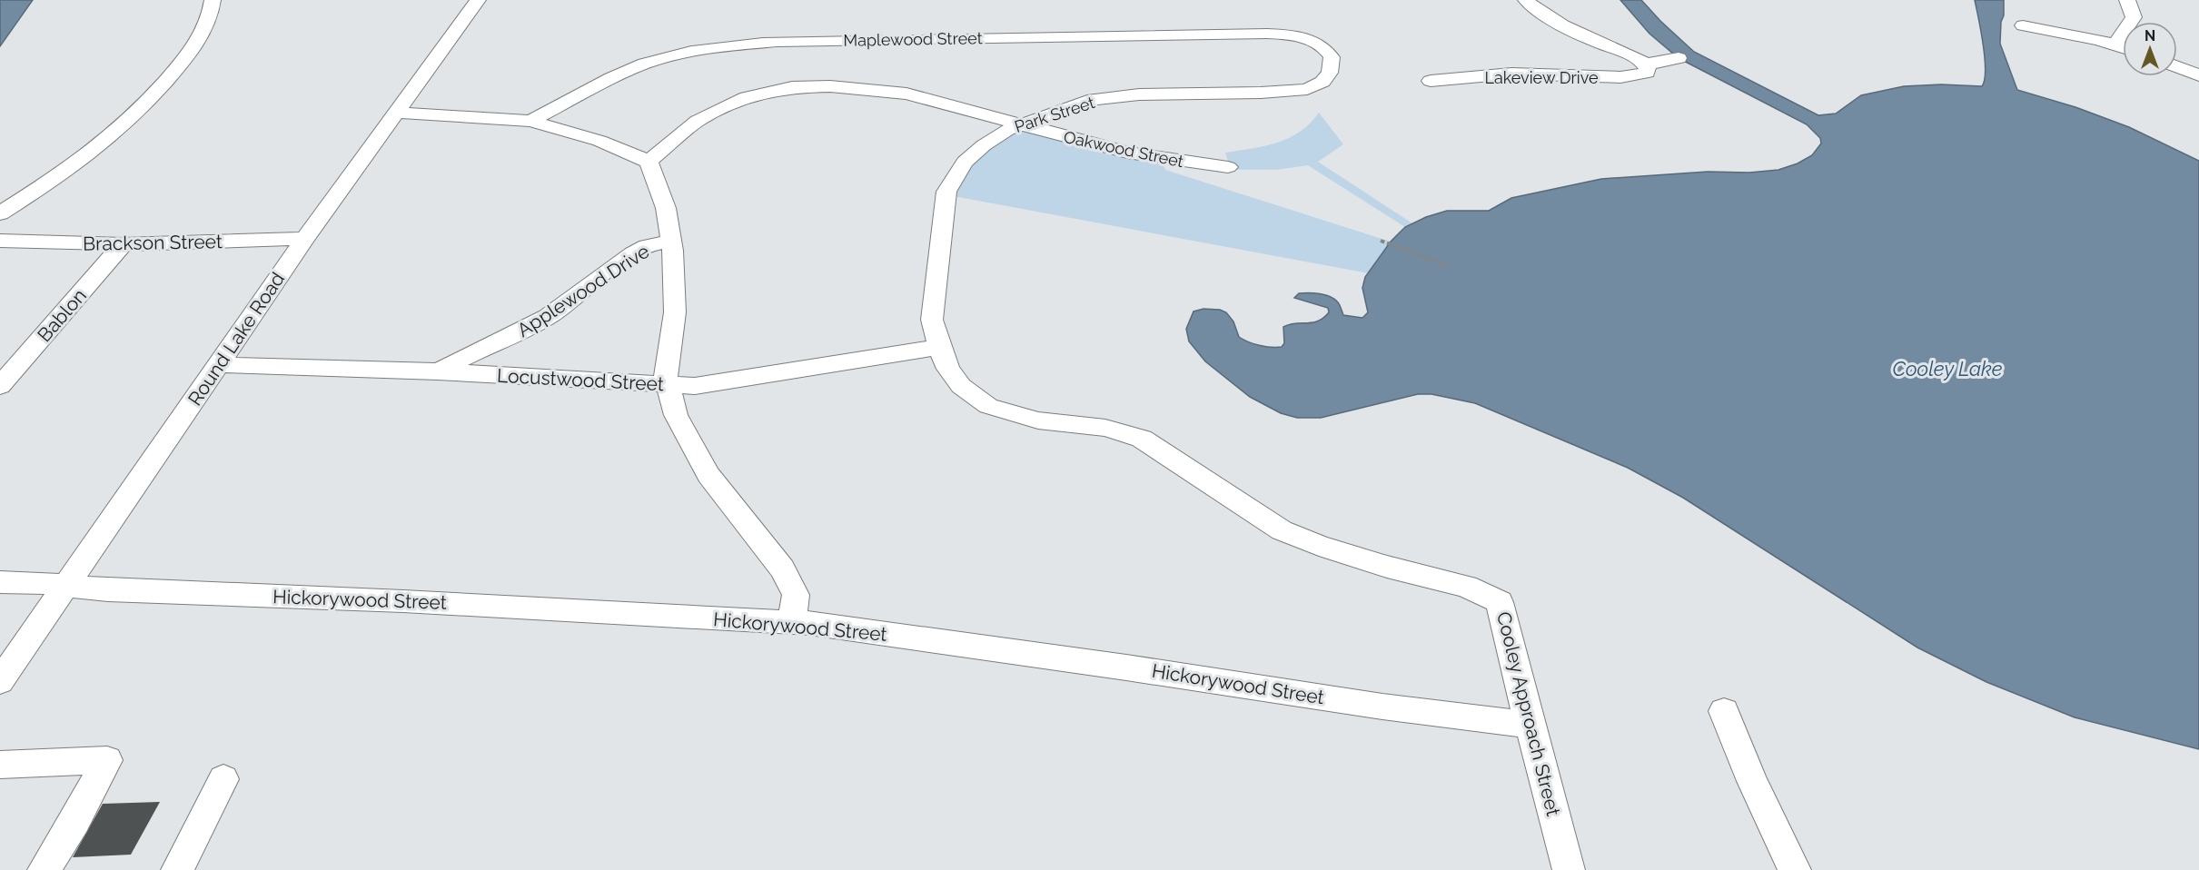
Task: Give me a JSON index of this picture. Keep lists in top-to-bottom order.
{
  "streets": {
    "street": [
      "Maplewood Street",
      "Lakeview Drive",
      "Park Street",
      "Oakwood Street",
      "Brackson Street",
      "Applewood Drive",
      "Bablon",
      "Round Lake Road",
      "Locustwood Street",
      "Hickorywood Street",
      "Cooley Approach Street"
    ]
  },
  "crossings": [
    ["Maplewood Street", "Park Street"],
    ["Park Street", "Oakwood Street"],
    ["Park Street", "Locustwood Street"],
    ["Park Street", "Cooley Approach Street"],
    ["Brackson Street", "Bablon"],
    ["Brackson Street", "Round Lake Road"],
    ["Applewood Drive", "Locustwood Street"],
    ["Round Lake Road", "Locustwood Street"],
    ["Round Lake Road", "Hickorywood Street"],
    ["Locustwood Street", "Cooley Approach Street"],
    ["Hickorywood Street", "Cooley Approach Street"]
  ],
  "water": ["Cooley Lake"],
  "north": "top"
}
